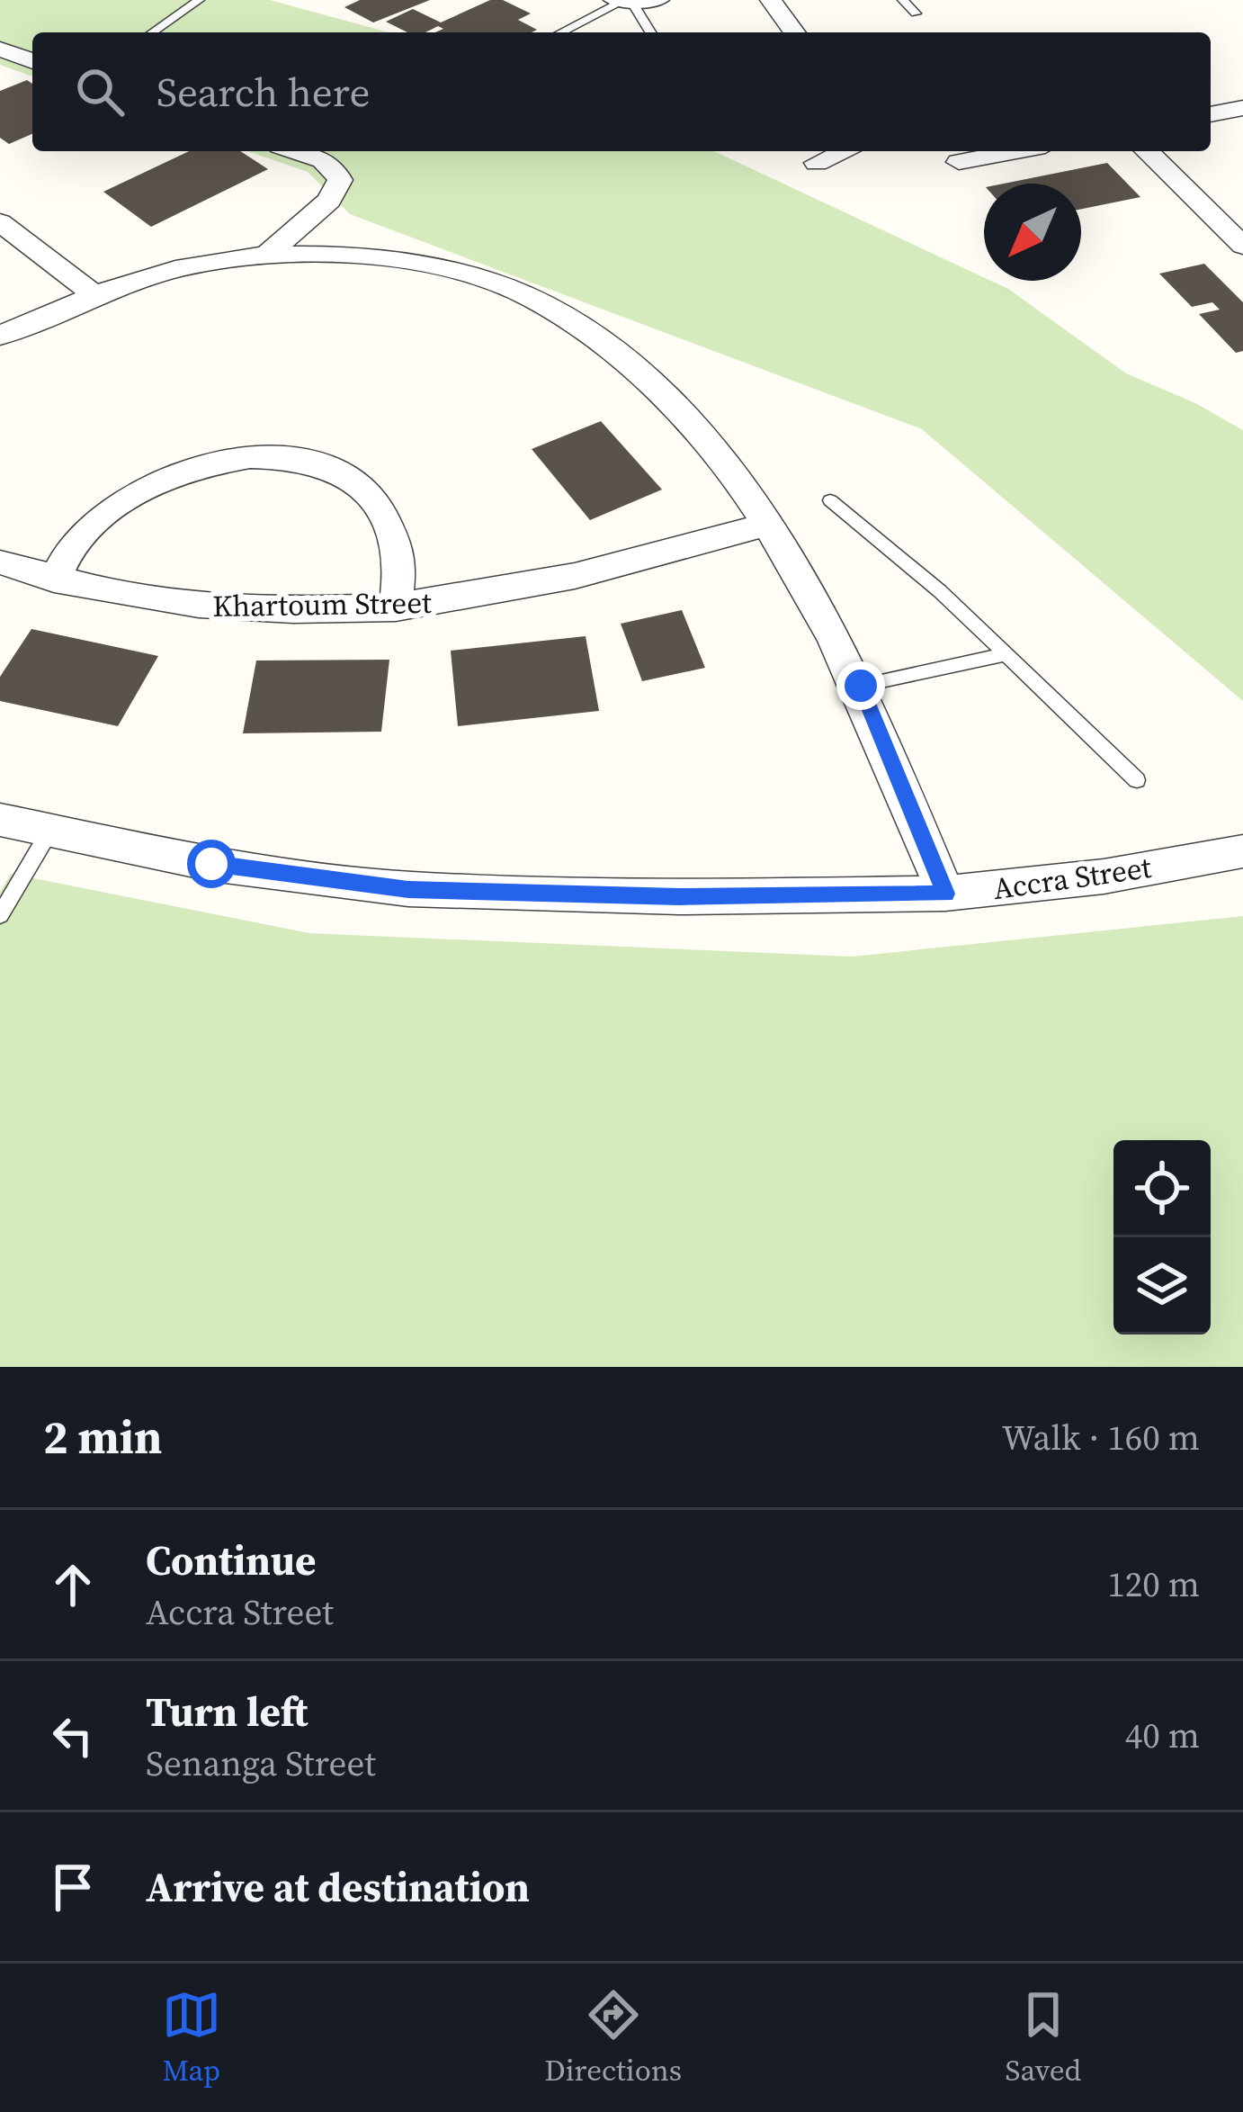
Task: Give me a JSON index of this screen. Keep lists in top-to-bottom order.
{
  "streets": {
    "street": ["Khartoum Street", "Accra Street"]
  },
  "north": "bottom left",
  "page": {
    "search": "Search here",
    "heading": ["2 min", "Walk · 160 m"],
    "list": [
      ["Continue", "Accra Street", "120 m"],
      ["Turn left", "Senanga Street", "40 m"],
      "Arrive at destination"
    ],
    "nav": ["Map", "Directions", "Saved"]
  }
}
